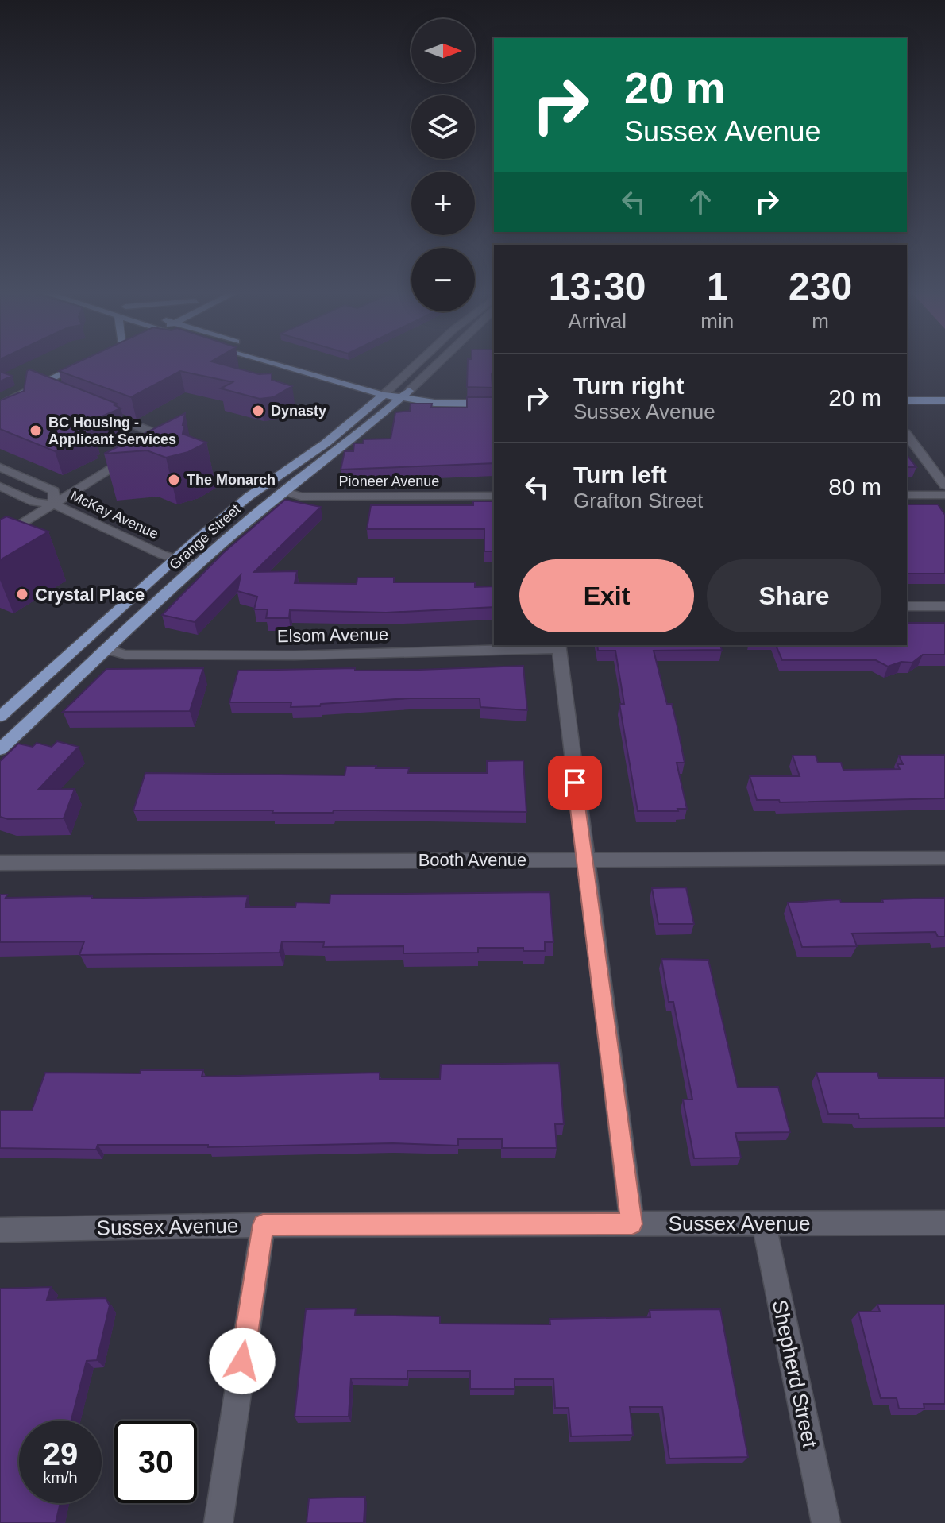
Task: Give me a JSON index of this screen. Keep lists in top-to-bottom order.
{
  "streets": {
    "main road": ["Grange Street"],
    "street": [
      "Pioneer Avenue",
      "McKay Avenue",
      "Elsom Avenue",
      "Booth Avenue",
      "Sussex Avenue",
      "Shepherd Street"
    ]
  },
  "crossings": [
    ["Pioneer Avenue", "Grange Street"],
    ["McKay Avenue", "Grange Street"],
    ["Grange Street", "Elsom Avenue"],
    ["Sussex Avenue", "Shepherd Street"]
  ],
  "places": [
    "Dynasty",
    "BC Housing - Applicant Services",
    "The Monarch",
    "Crystal Place"
  ],
  "north": "right",
  "page": {
    "map_buttons": ["+", "−"],
    "turn": ["20 m", "Sussex Avenue"],
    "eta": [
      "13:30",
      "Arrival",
      "1",
      "min",
      "230",
      "m"
    ],
    "list": [
      {
        "name": "Turn right",
        "note": "Sussex Avenue",
        "value": "20 m"
      },
      {
        "name": "Turn left",
        "note": "Grafton Street",
        "value": "80 m"
      }
    ],
    "buttons": ["Exit", "Share"],
    "speed": "29 km/h",
    "limit": "30"
  }
}
